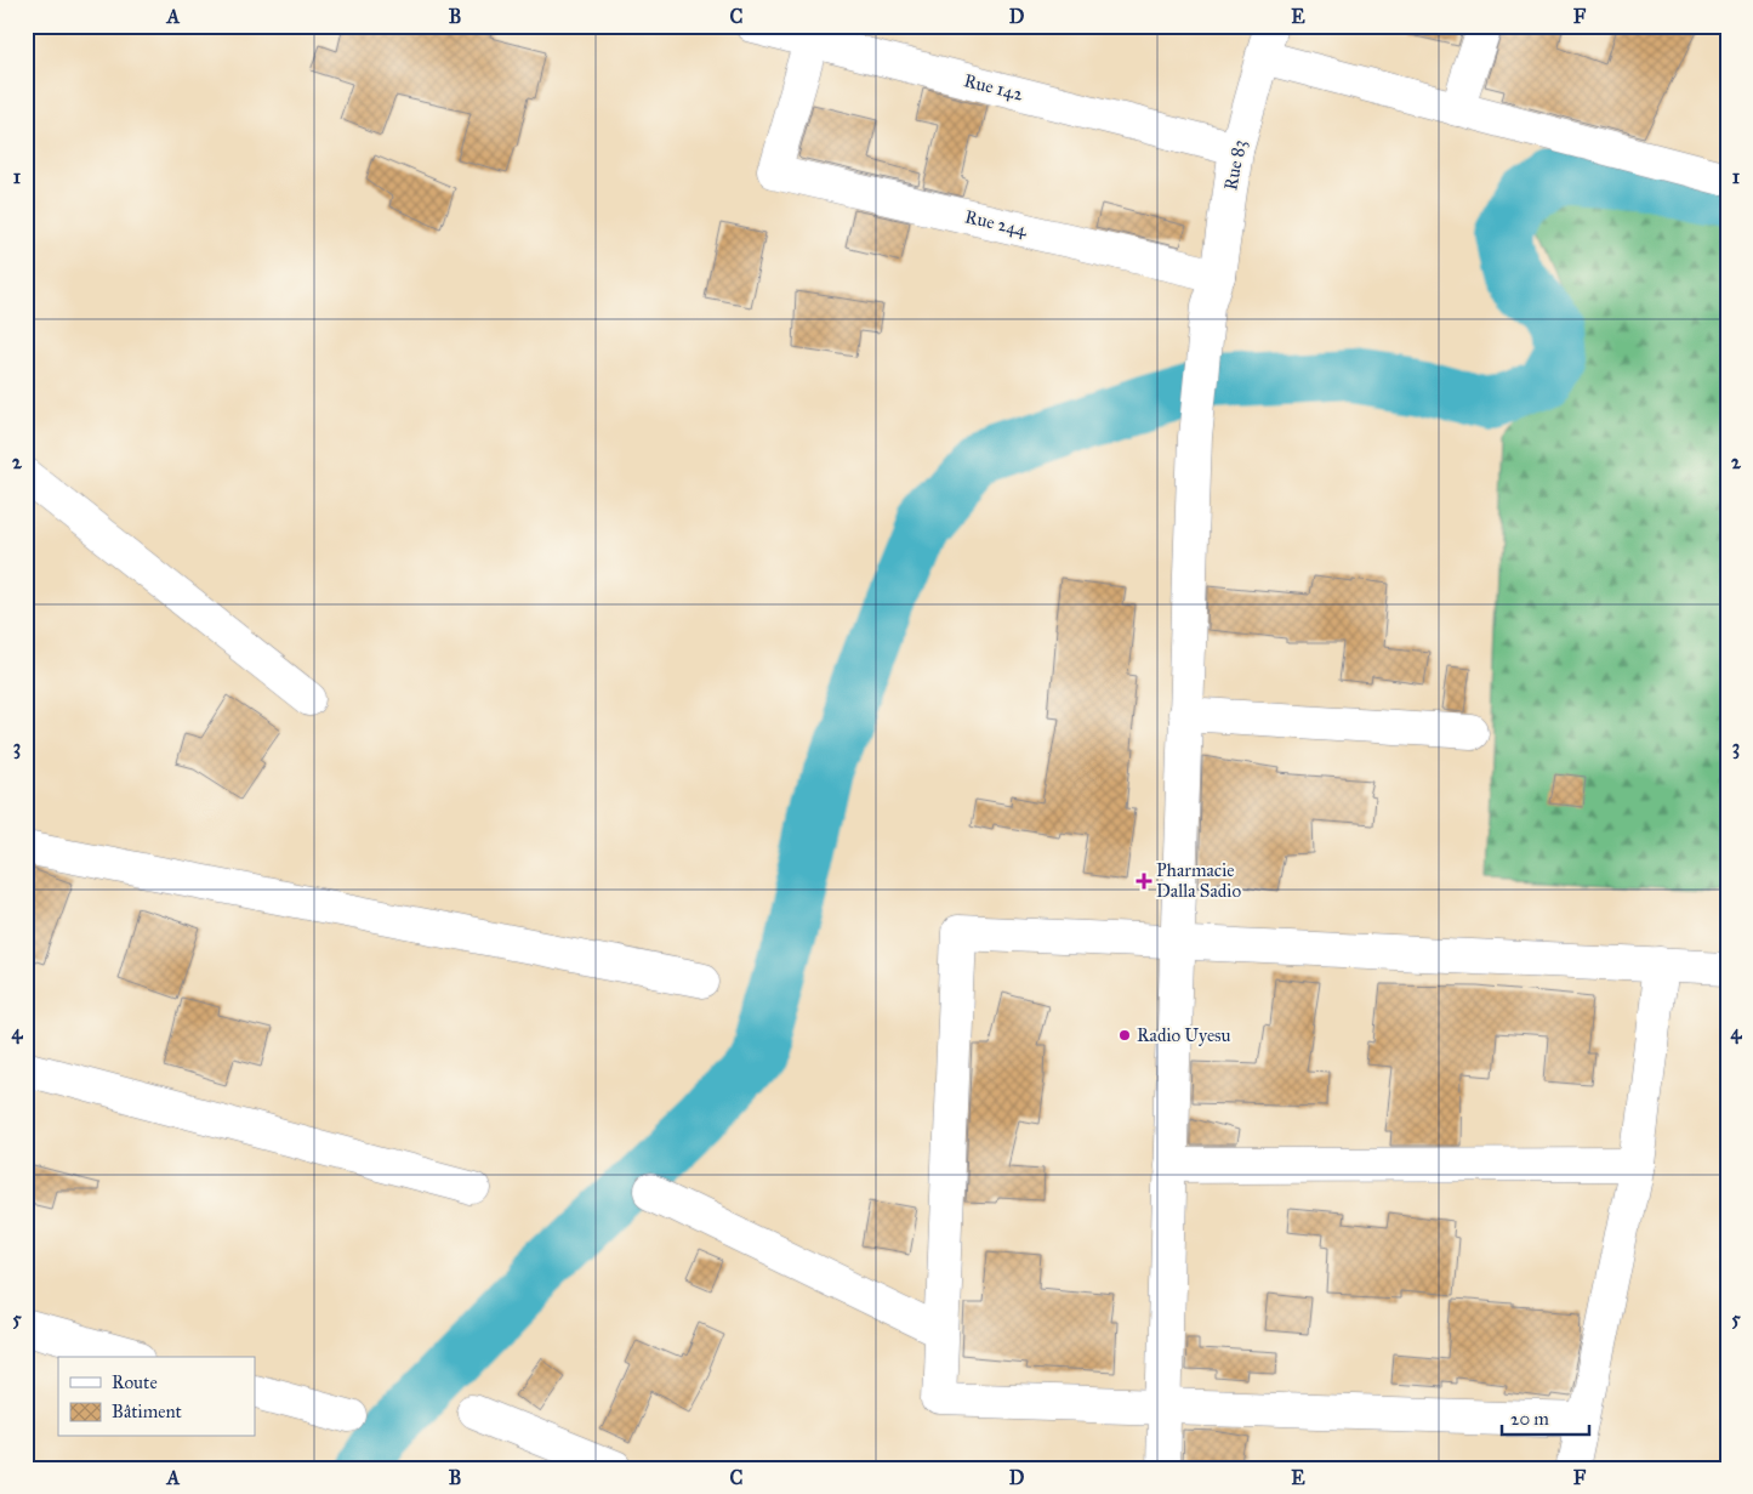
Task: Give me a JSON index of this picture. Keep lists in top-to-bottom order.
{
  "streets": {
    "street": ["Rue 142", "Rue 83", "Rue 244"]
  },
  "crossings": [
    ["Rue 142", "Rue 83"],
    ["Rue 142", "Rue 244"],
    ["Rue 83", "Rue 244"]
  ],
  "places": {
    "health": ["Pharmacie Dalla Sadio"],
    "other": ["Radio Uyesu"]
  },
  "legend": ["Route", "Bâtiment"],
  "scale_bar": "20 m",
  "grid": {
    "columns": [
      "A",
      "B",
      "C",
      "D",
      "E",
      "F"
    ],
    "rows": [
      "1",
      "2",
      "3",
      "4",
      "5"
    ]
  }
}
